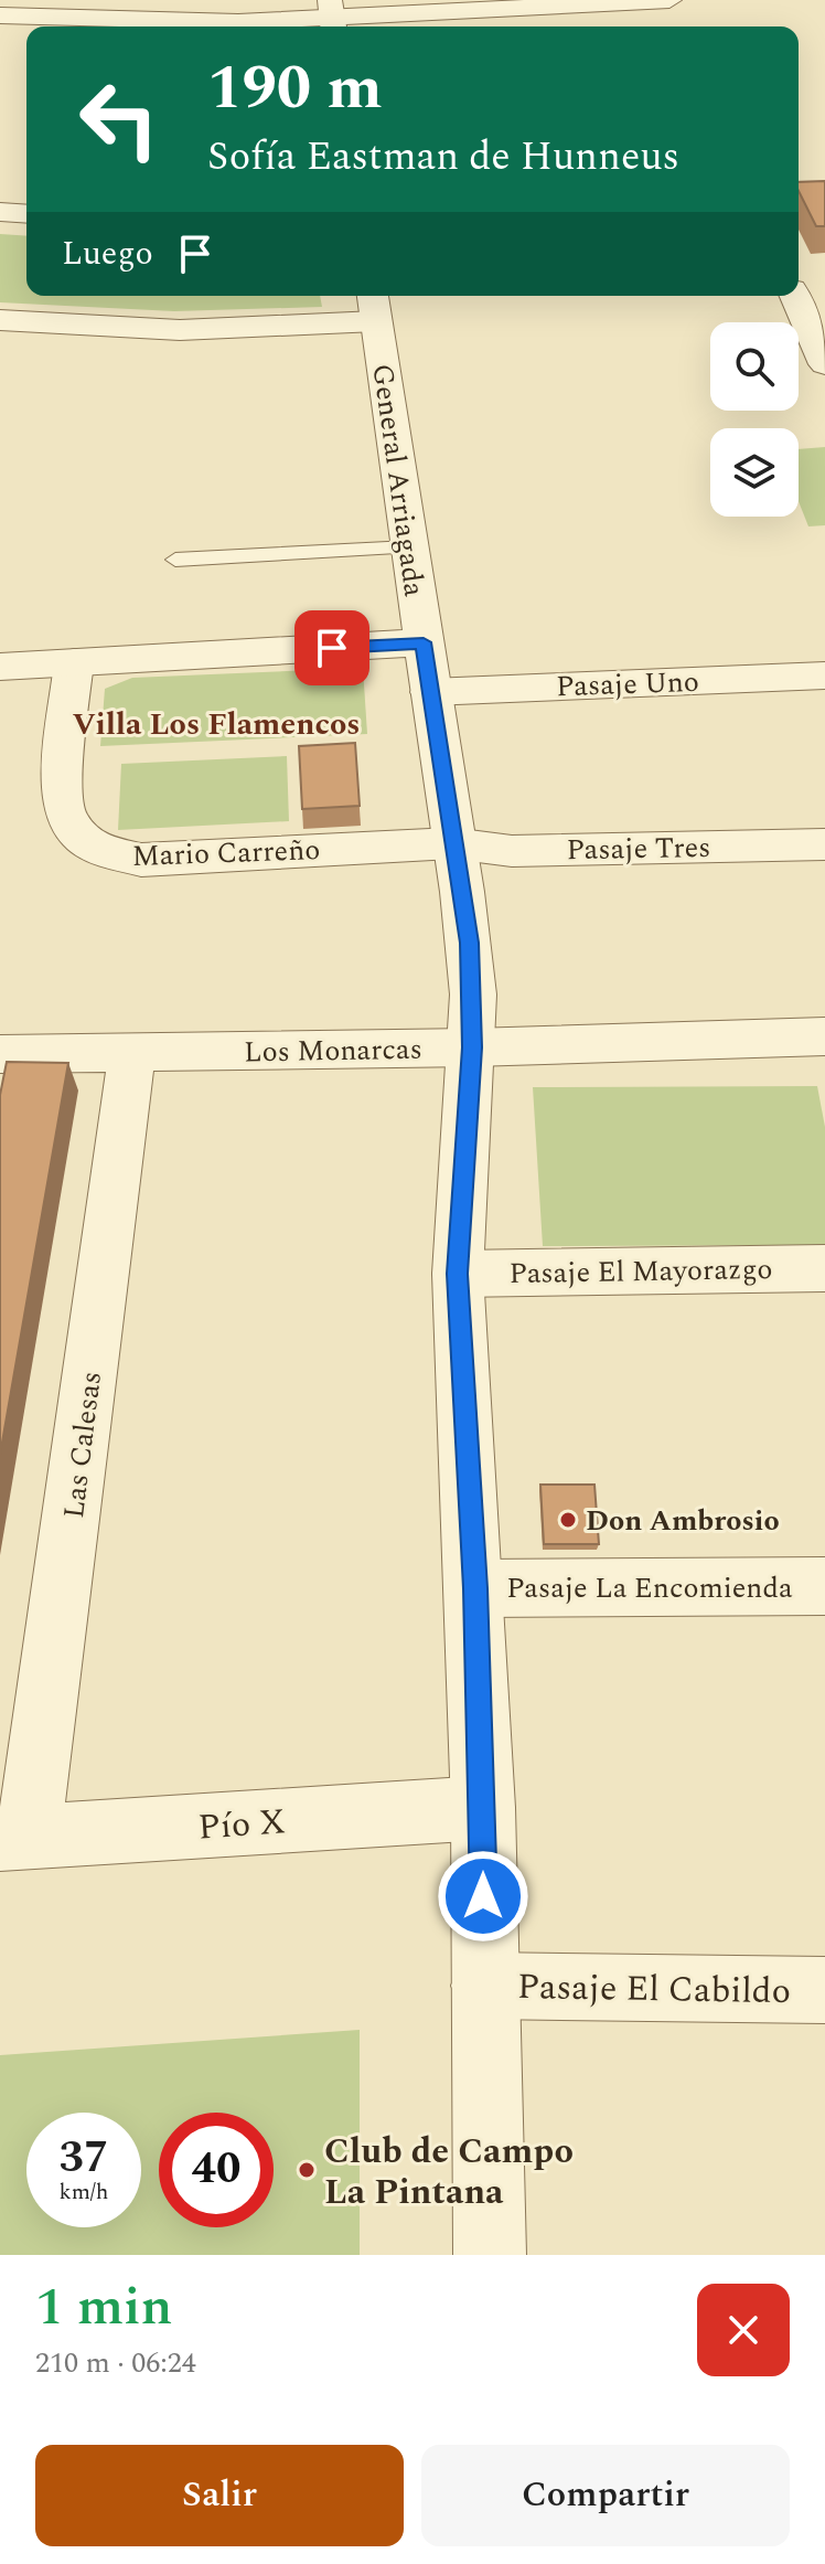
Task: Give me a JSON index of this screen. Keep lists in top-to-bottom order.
{
  "streets": {
    "street": [
      "General Arriagada",
      "Pasaje Uno",
      "Pasaje Tres",
      "Mario Carreño",
      "Los Monarcas",
      "Pasaje El Mayorazgo",
      "Las Calesas",
      "Pasaje La Encomienda",
      "Pío X",
      "Pasaje El Cabildo"
    ]
  },
  "crossings": [
    ["General Arriagada", "Pasaje Uno"],
    ["General Arriagada", "Pasaje Tres"],
    ["General Arriagada", "Mario Carreño"],
    ["General Arriagada", "Los Monarcas"],
    ["General Arriagada", "Pasaje El Mayorazgo"],
    ["General Arriagada", "Pasaje La Encomienda"],
    ["General Arriagada", "Pío X"],
    ["General Arriagada", "Pasaje El Cabildo"],
    ["Pasaje Tres", "Mario Carreño"],
    ["Los Monarcas", "Las Calesas"],
    ["Las Calesas", "Pío X"]
  ],
  "districts": ["Villa Los Flamencos"],
  "places": ["Don Ambrosio", "Club de Campo La Pintana"],
  "page": {
    "turn": ["190 m", "Sofía Eastman de Hunneus"],
    "then": "Luego",
    "speed": "37 km/h",
    "limit": "40",
    "heading": ["1 min", "210 m · 06:24"],
    "buttons": ["Salir", "Compartir"]
  }
}
